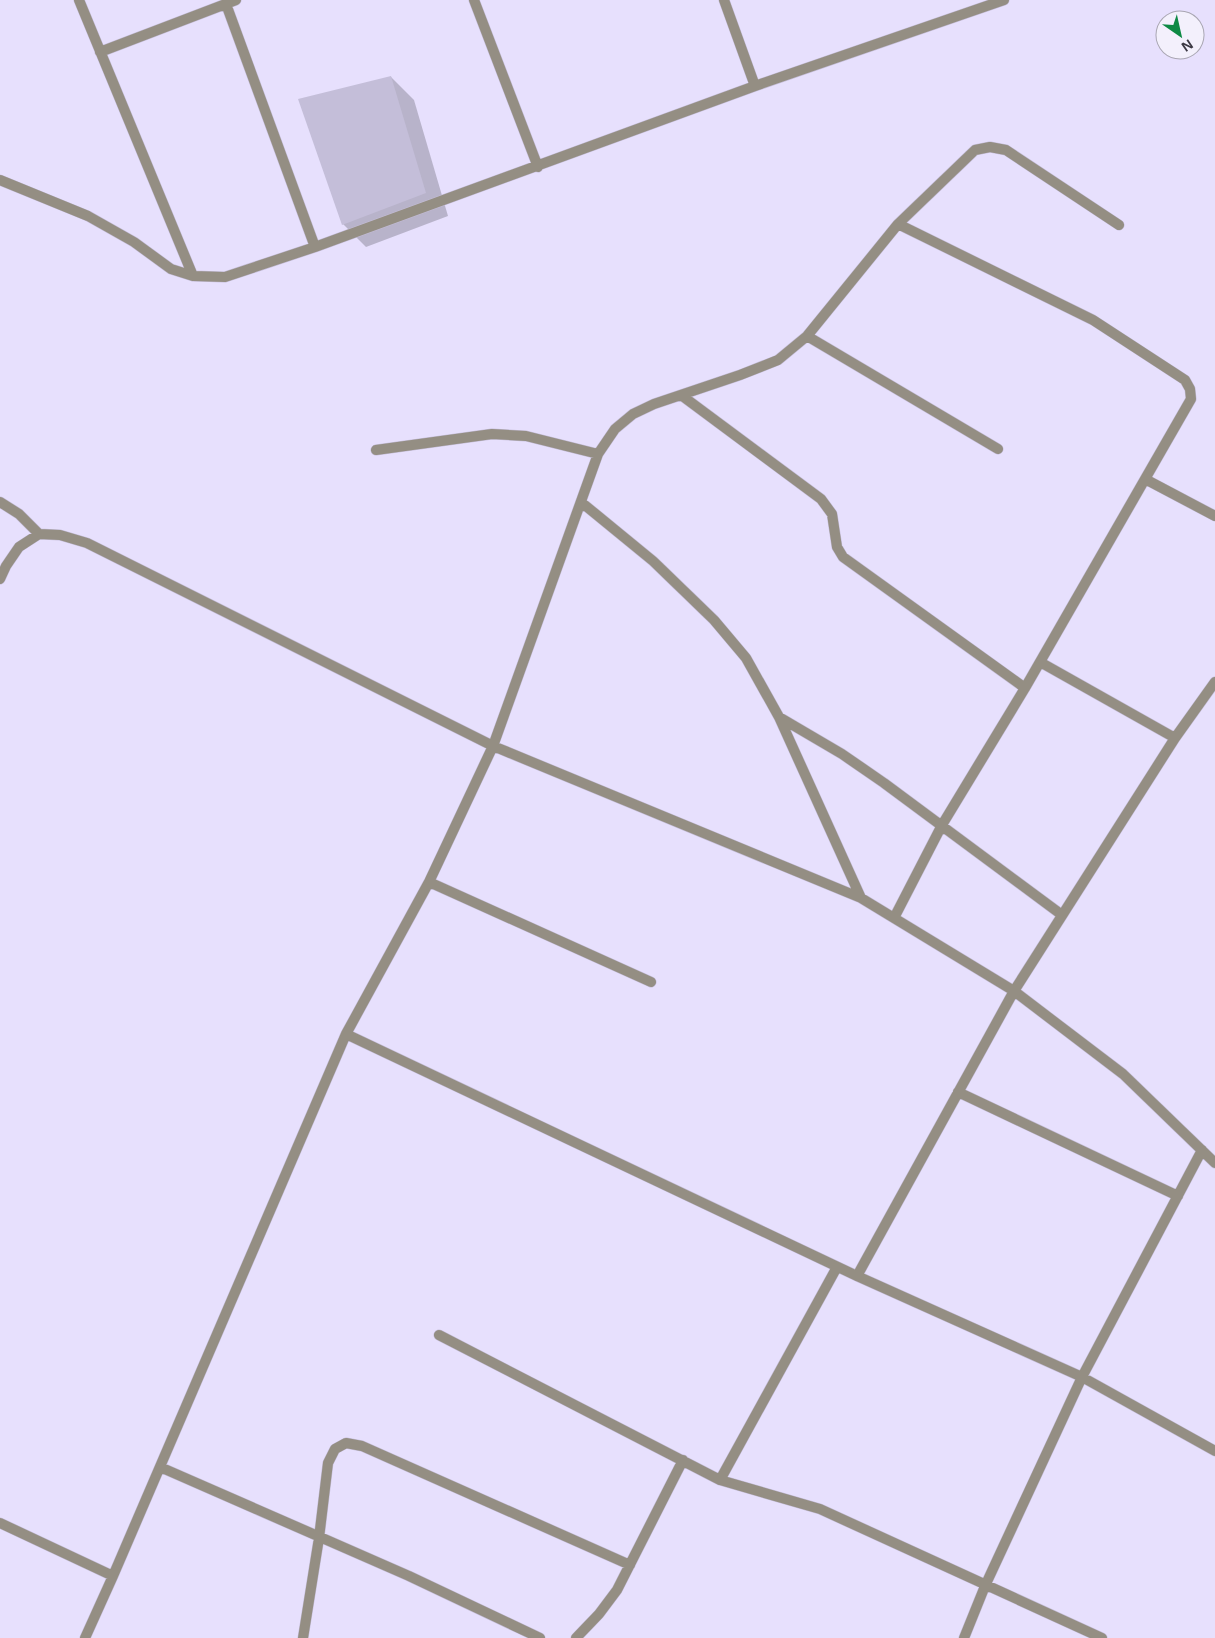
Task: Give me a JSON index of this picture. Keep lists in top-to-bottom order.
{
  "north": "bottom right"
}
